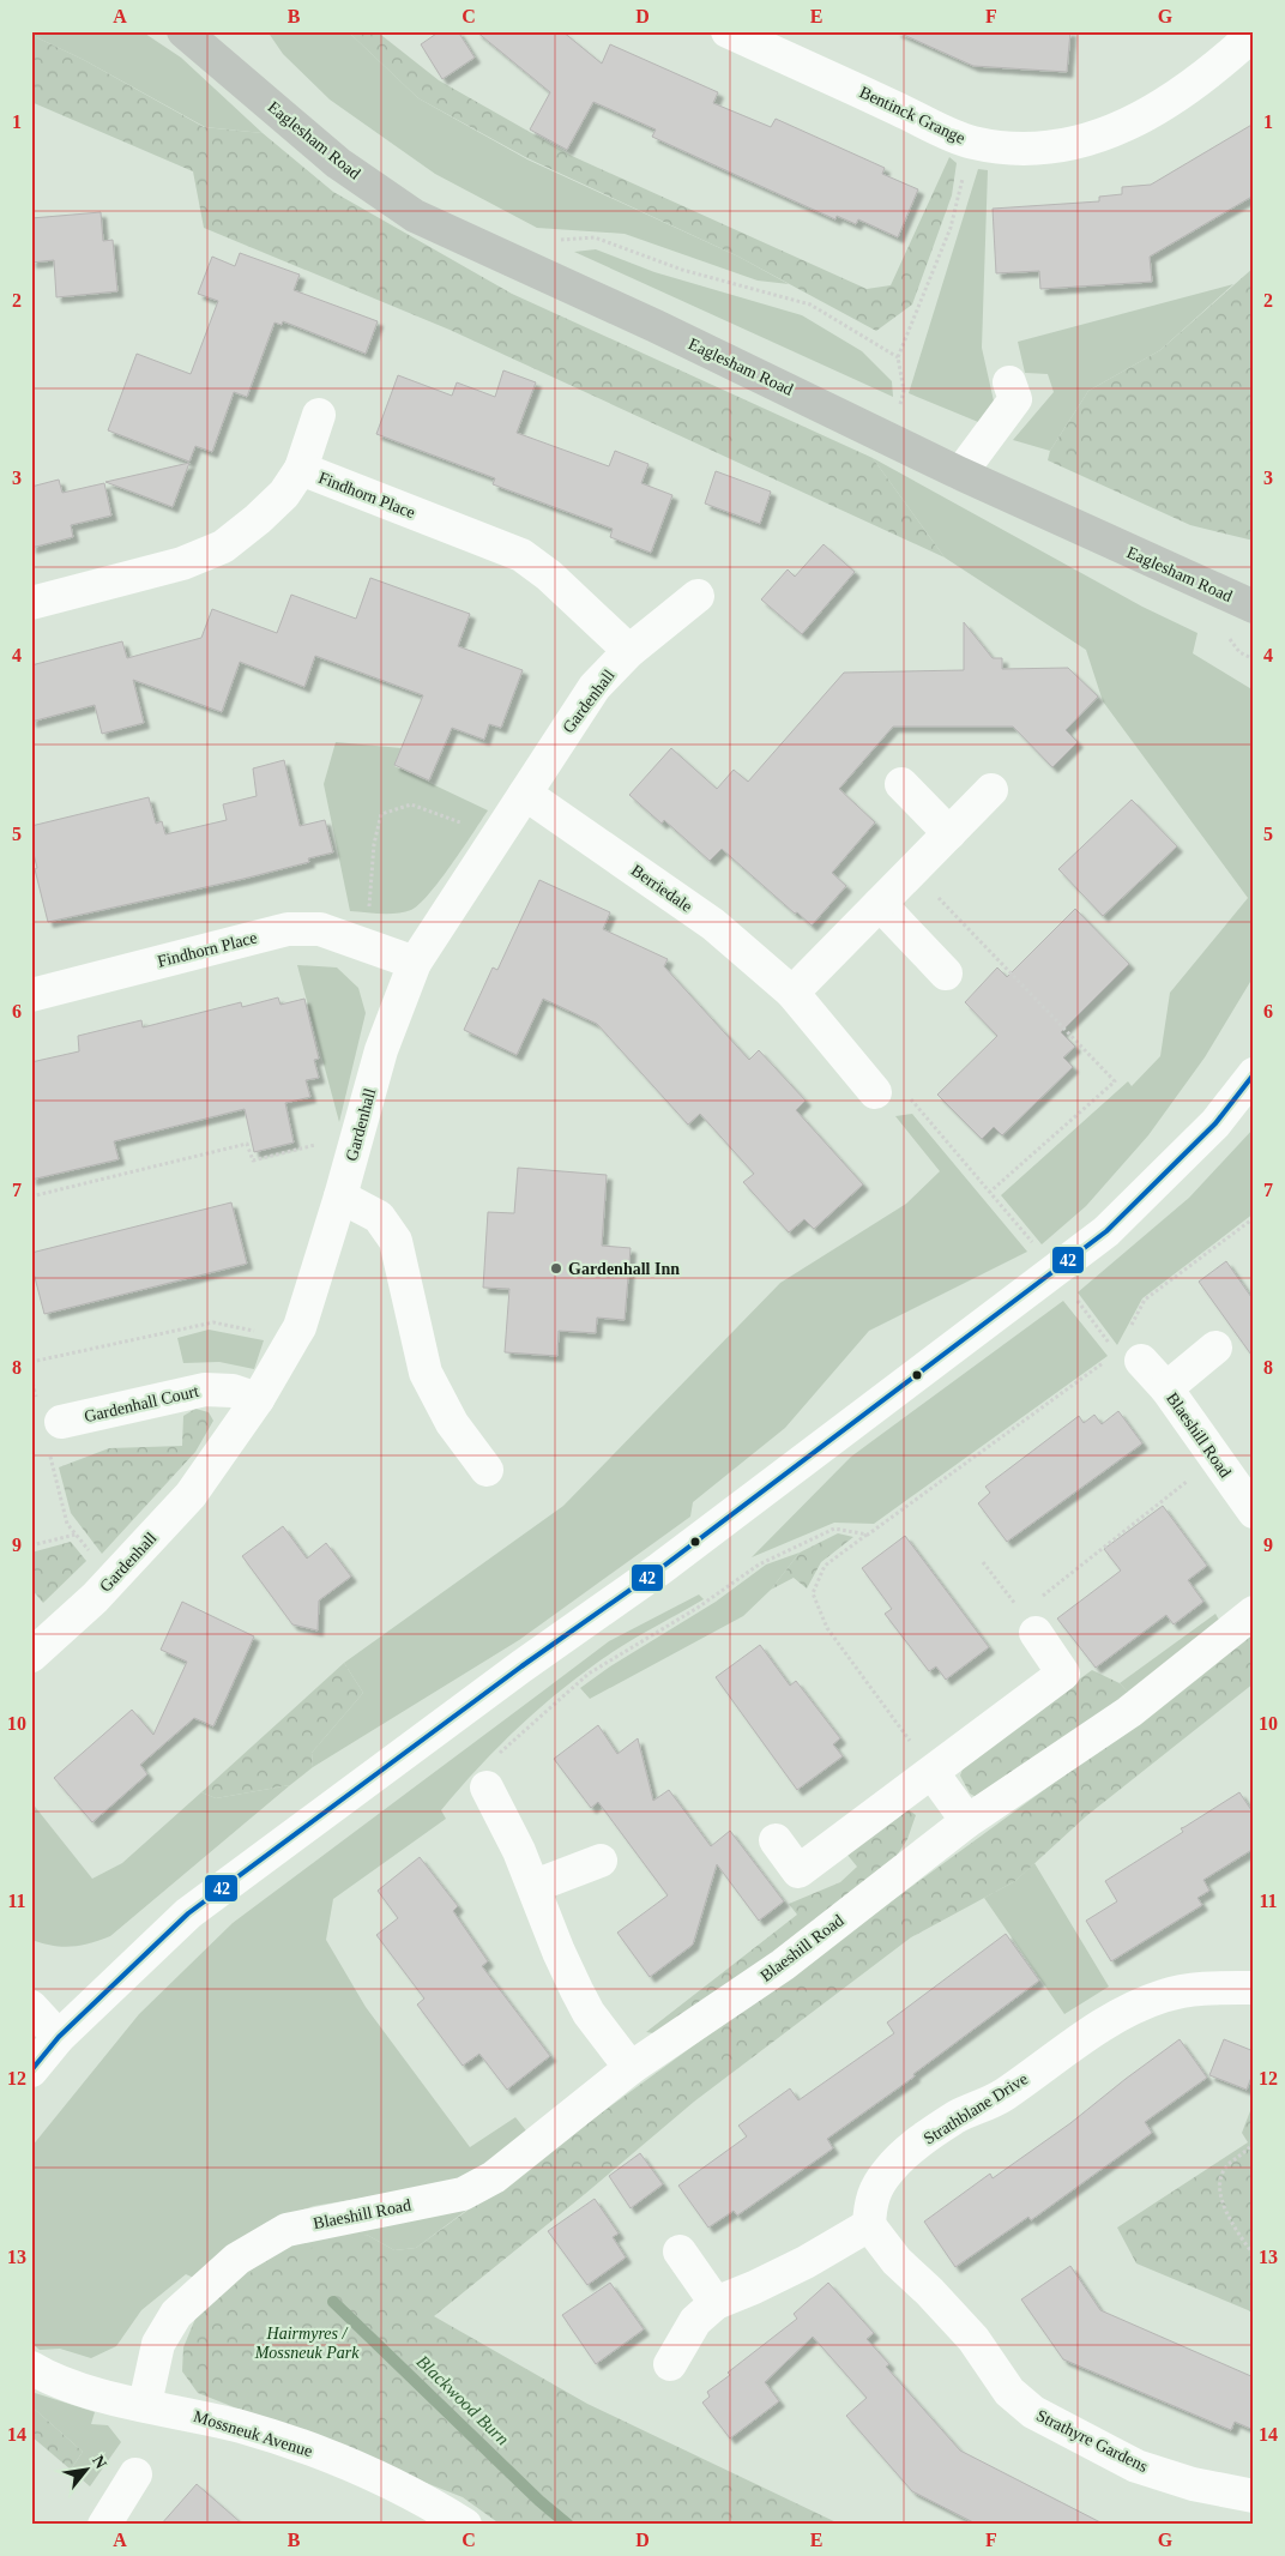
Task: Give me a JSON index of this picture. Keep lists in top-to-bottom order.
{
  "streets": {
    "main road": ["Eaglesham Road"],
    "street": [
      "Bentinck Grange",
      "Findhorn Place",
      "Gardenhall",
      "Berriedale",
      "Gardenhall Court",
      "Blaeshill Road",
      "Strathblane Drive",
      "Mossneuk Avenue",
      "Strathyre Gardens"
    ]
  },
  "crossings": [
    ["Findhorn Place", "Gardenhall"],
    ["Gardenhall", "Berriedale"],
    ["Gardenhall", "Gardenhall Court"],
    ["Blaeshill Road", "Mossneuk Avenue"],
    ["Strathblane Drive", "Strathyre Gardens"]
  ],
  "water": ["Blackwood Burn"],
  "parks": ["Hairmyres / Mossneuk Park"],
  "places": ["Gardenhall Inn"],
  "lines": ["transit line 42"],
  "north": "top right",
  "grid": {
    "columns": [
      "A",
      "B",
      "C",
      "D",
      "E",
      "F",
      "G"
    ],
    "rows": [
      "1",
      "2",
      "3",
      "4",
      "5",
      "6",
      "7",
      "8",
      "9",
      "10",
      "11",
      "12",
      "13",
      "14"
    ]
  }
}
